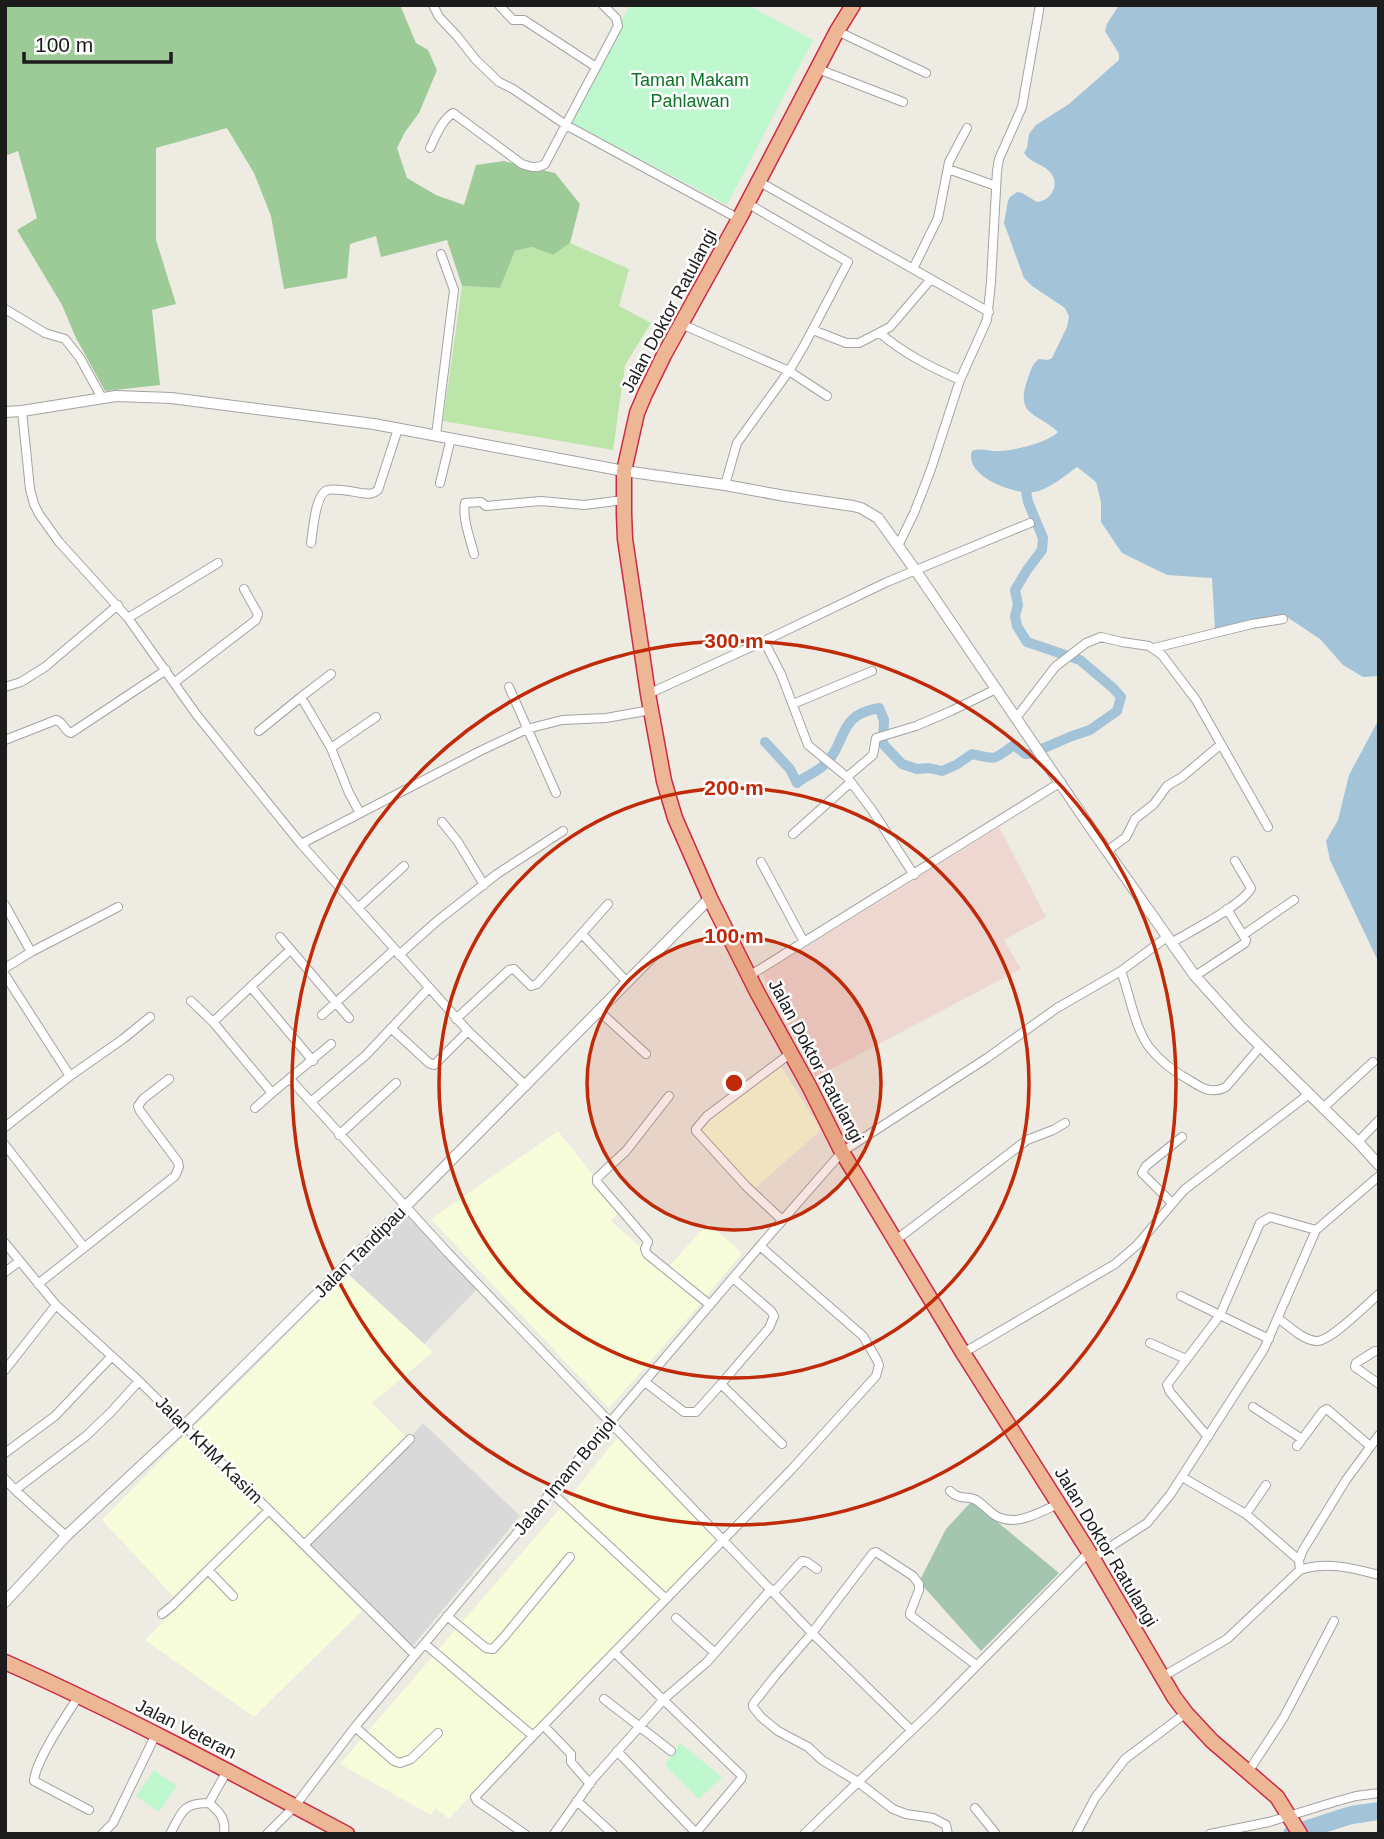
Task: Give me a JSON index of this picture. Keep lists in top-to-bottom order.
{
  "streets": {
    "highway": ["Jalan Doktor Ratulangi", "Jalan Veteran"],
    "street": ["Jalan Tandipau", "Jalan KHM Kasim", "Jalan Imam Bonjol"]
  },
  "crossings": [
    ["Jalan Doktor Ratulangi", "Jalan Tandipau"],
    ["Jalan Doktor Ratulangi", "Jalan Imam Bonjol"],
    ["Jalan Tandipau", "Jalan KHM Kasim"],
    ["Jalan KHM Kasim", "Jalan Imam Bonjol"],
    ["Jalan Imam Bonjol", "Jalan Veteran"]
  ],
  "parks": ["Taman Makam Pahlawan"],
  "scale_bar": "100 m",
  "rings": ["300 m", "200 m", "100 m"]
}
